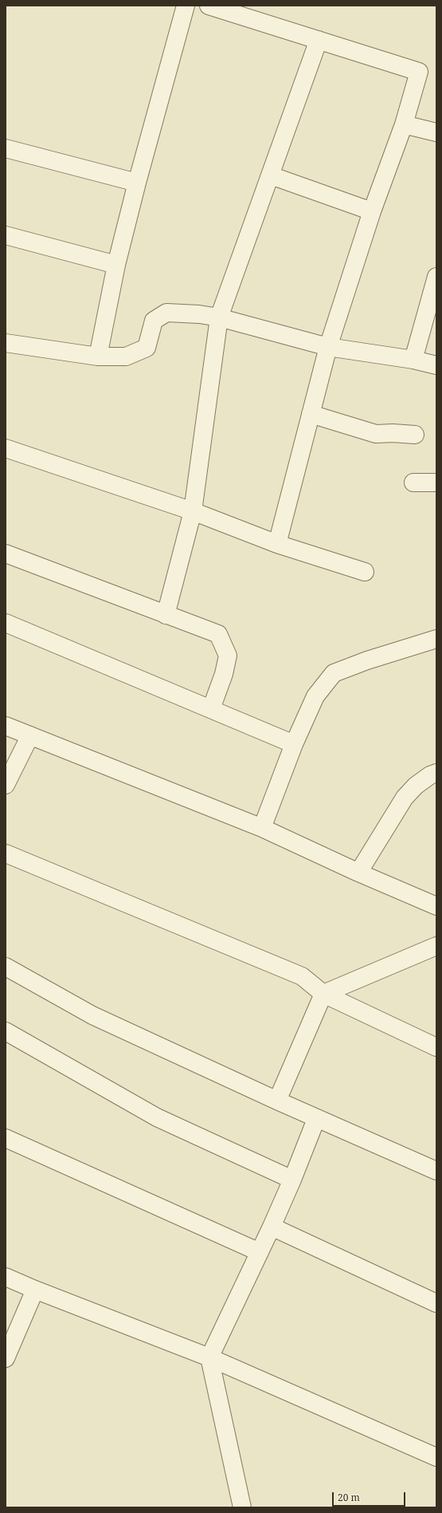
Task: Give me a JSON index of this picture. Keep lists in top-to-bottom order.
{
  "scale_bar": "20 m"
}
